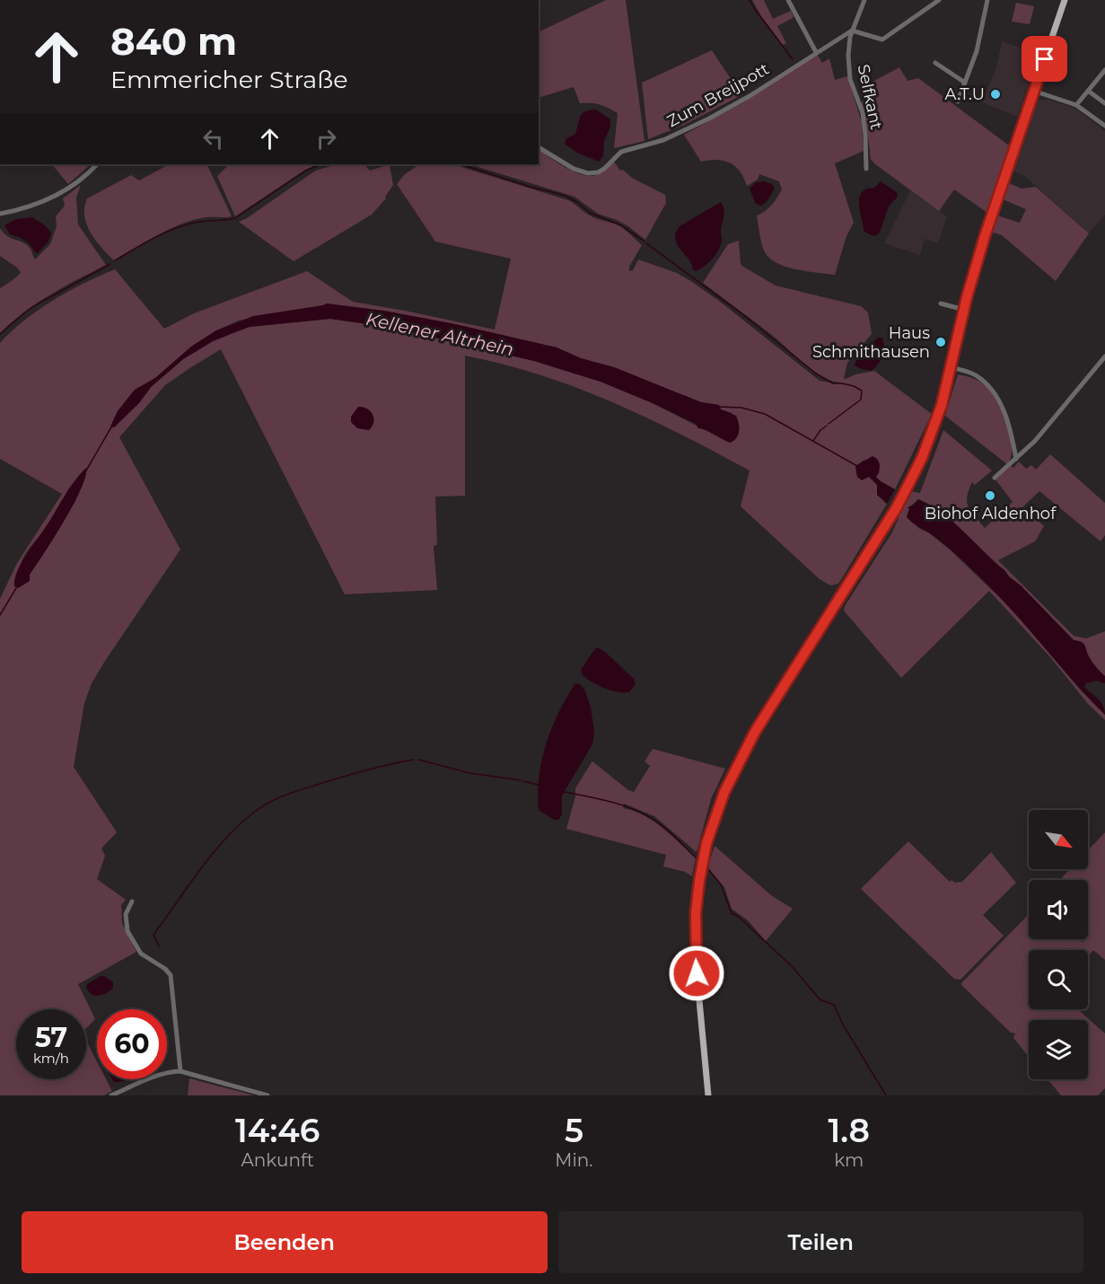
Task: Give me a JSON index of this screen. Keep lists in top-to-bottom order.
{
  "streets": {
    "street": ["Zum Breijpott", "Selfkant"]
  },
  "crossings": [
    ["Zum Breijpott", "Selfkant"]
  ],
  "water": ["Kellener Altrhein"],
  "places": ["A.T.U", "Haus Schmithausen", "Biohof Aldenhof"],
  "north": "bottom right",
  "page": {
    "turn": ["840 m", "Emmericher Straße"],
    "speed": "57 km/h",
    "limit": "60",
    "eta": [
      "14:46",
      "Ankunft",
      "5",
      "Min.",
      "1.8",
      "km"
    ],
    "buttons": ["Beenden", "Teilen"]
  }
}
